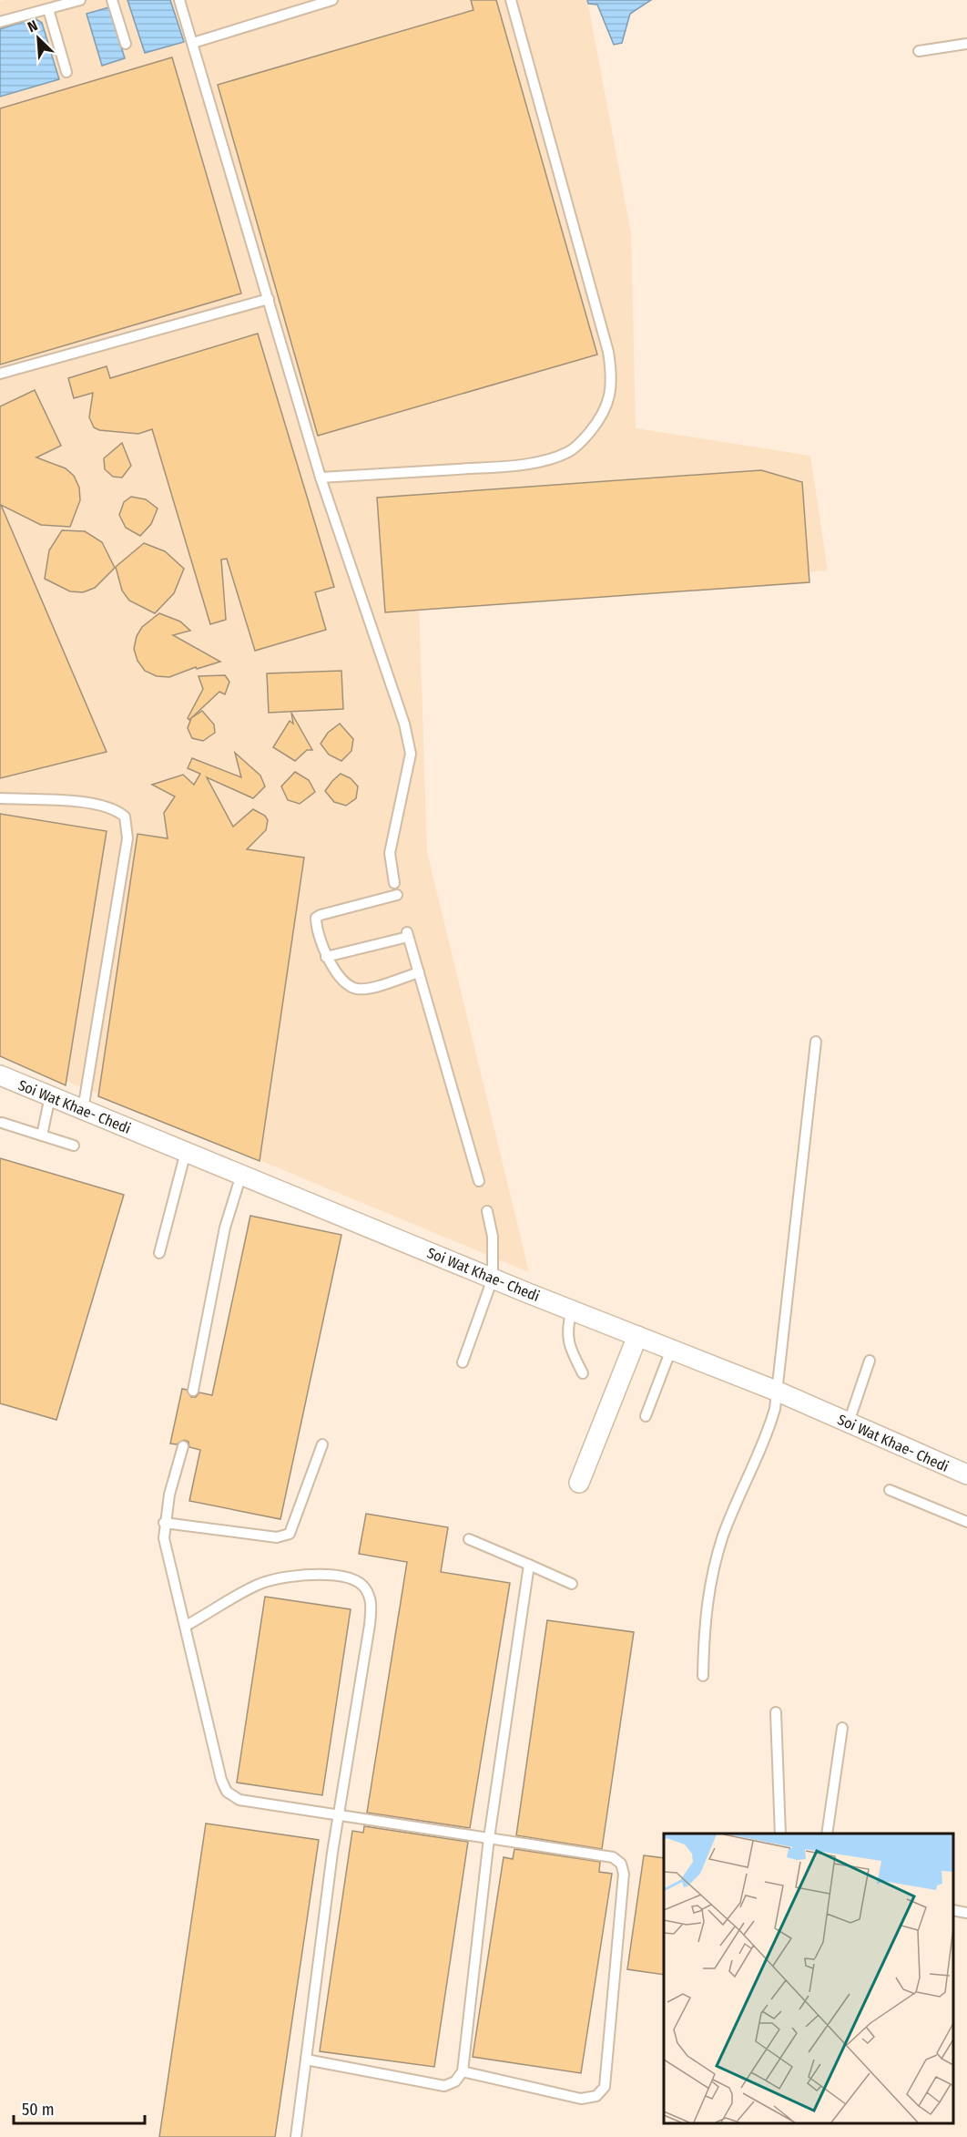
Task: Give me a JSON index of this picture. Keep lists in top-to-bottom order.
{
  "streets": {
    "street": ["Soi Wat Khae- Chedi"]
  },
  "scale_bar": "50 m",
  "north": "top left"
}
